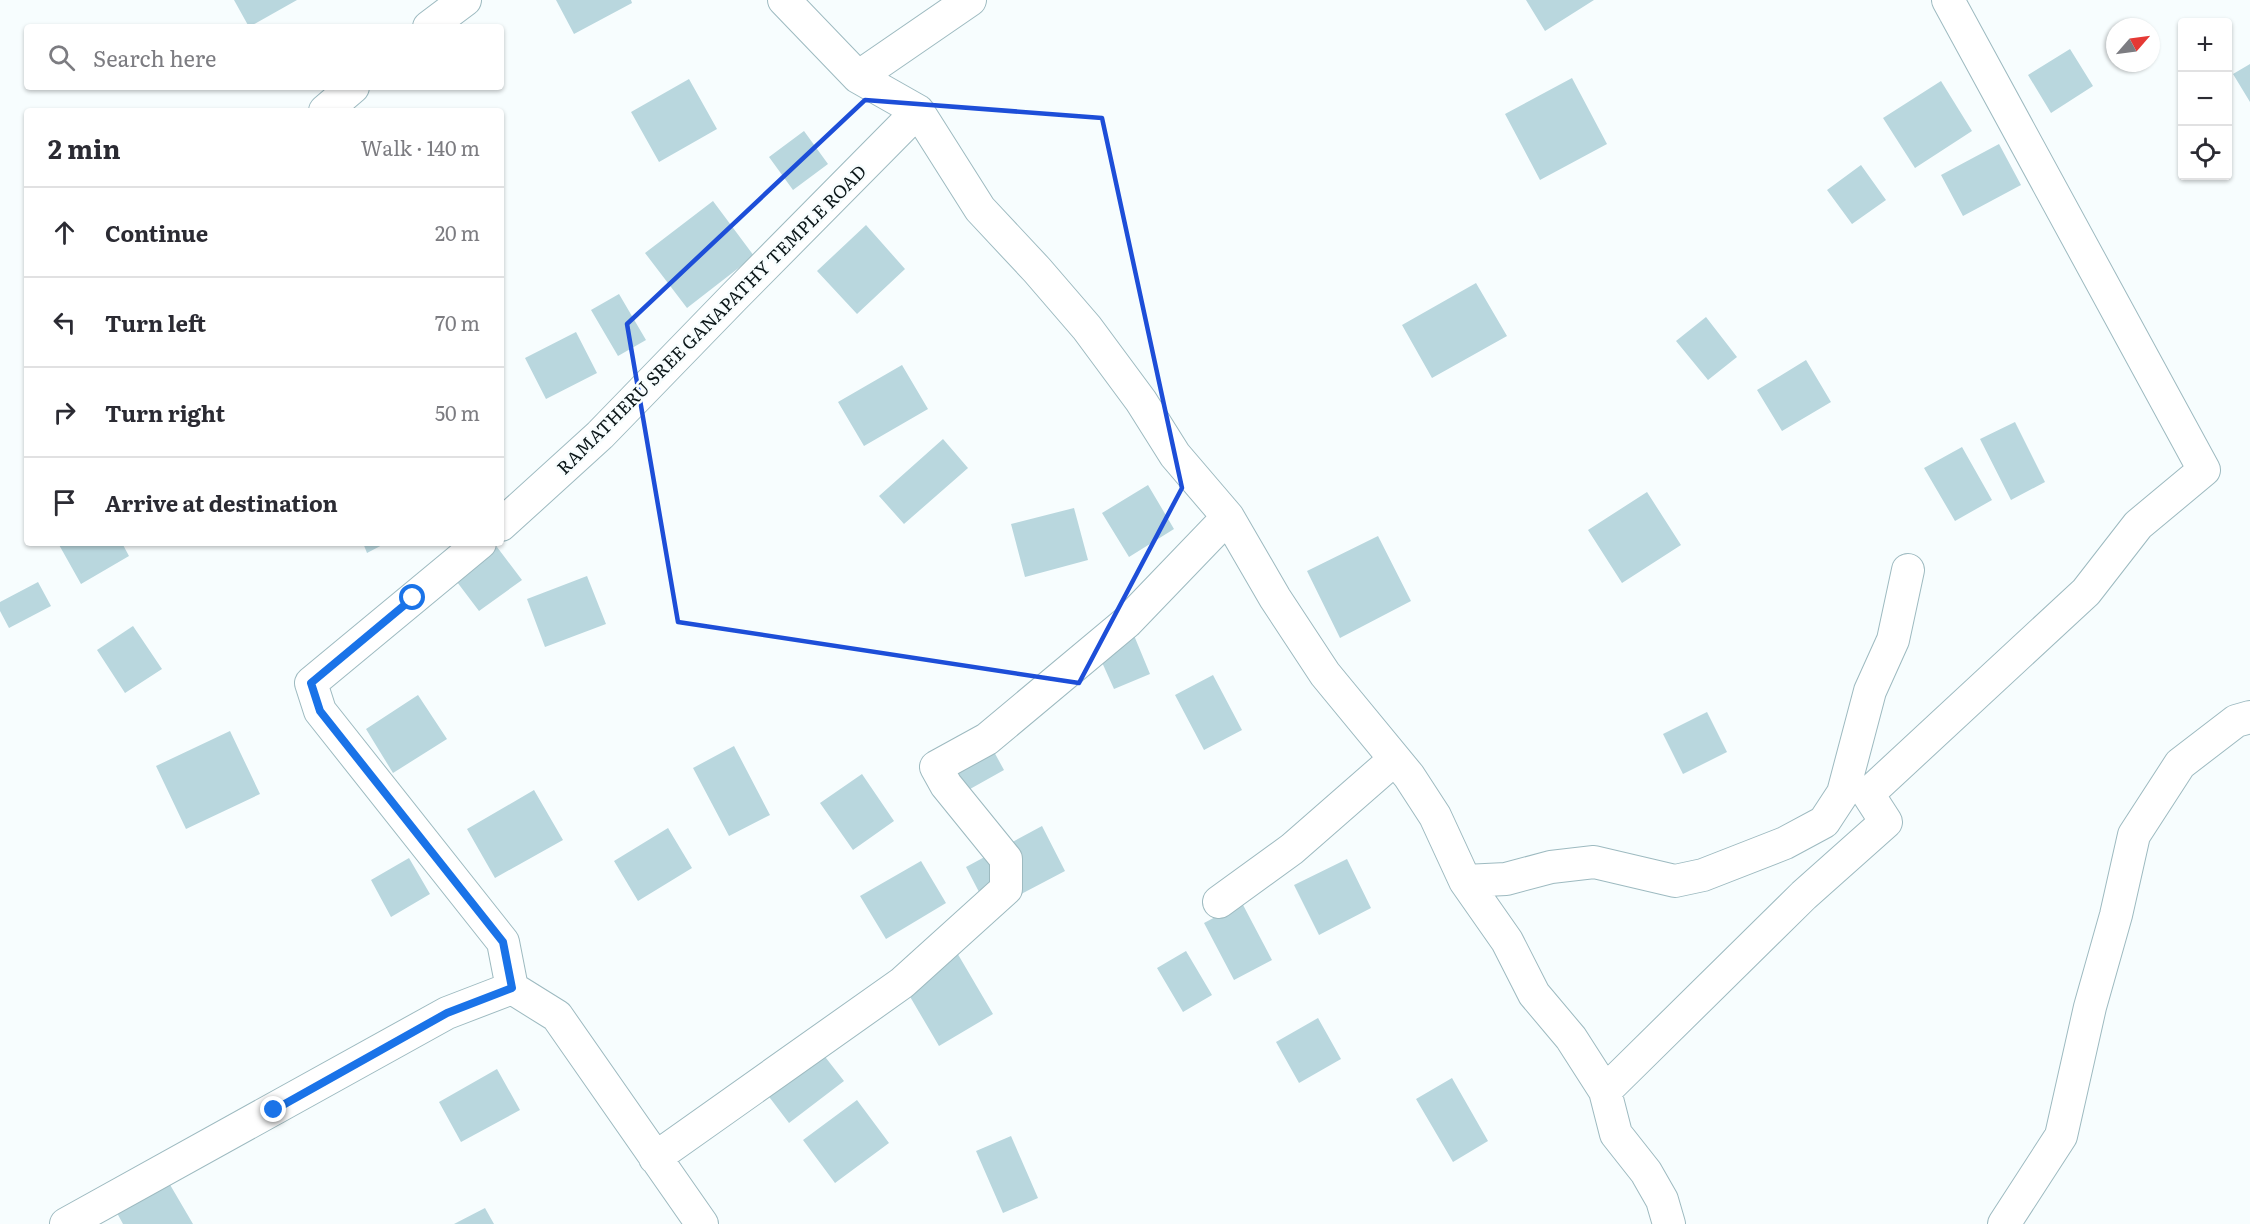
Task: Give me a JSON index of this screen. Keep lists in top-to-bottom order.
{
  "streets": {
    "street": ["RAMATHERU SREE GANAPATHY TEMPLE ROAD"]
  },
  "north": "top right",
  "page": {
    "map_buttons": ["+", "−"],
    "search": "Search here",
    "heading": ["2 min", "Walk · 140 m"],
    "list": [
      ["Continue", "20 m"],
      ["Turn left", "70 m"],
      ["Turn right", "50 m"],
      "Arrive at destination"
    ]
  }
}
